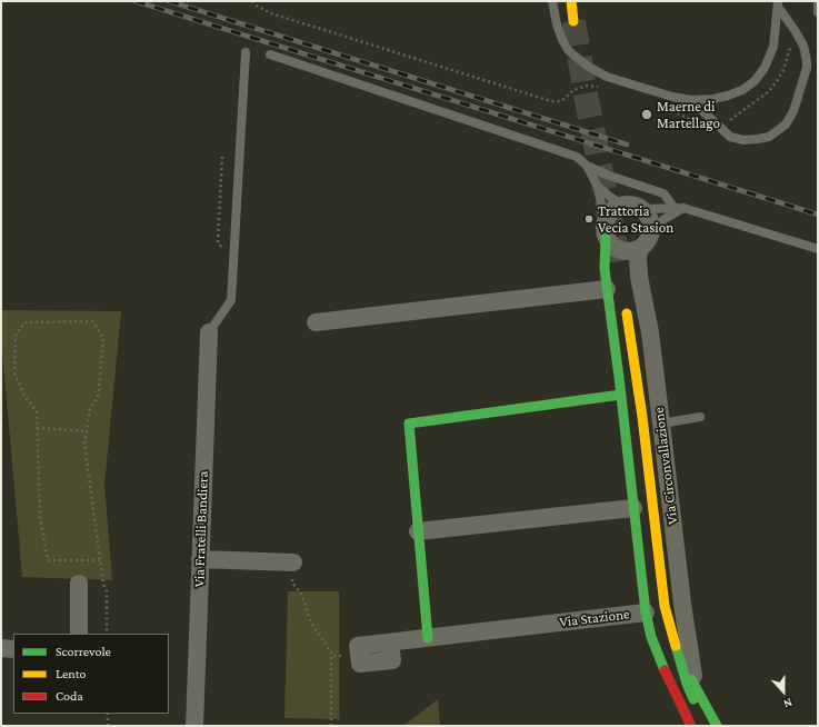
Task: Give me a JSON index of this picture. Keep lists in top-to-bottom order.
{
  "streets": {
    "street": ["Via Circonvallazione", "Via Fratelli Bandiera", "Via Stazione"]
  },
  "crossings": [
    ["Via Circonvallazione", "Via Stazione"]
  ],
  "places": ["Maerne di Martellago", "Trattoria Vecia Stasion"],
  "legend": ["Scorrevole", "Lento", "Coda"],
  "north": "bottom"
}
